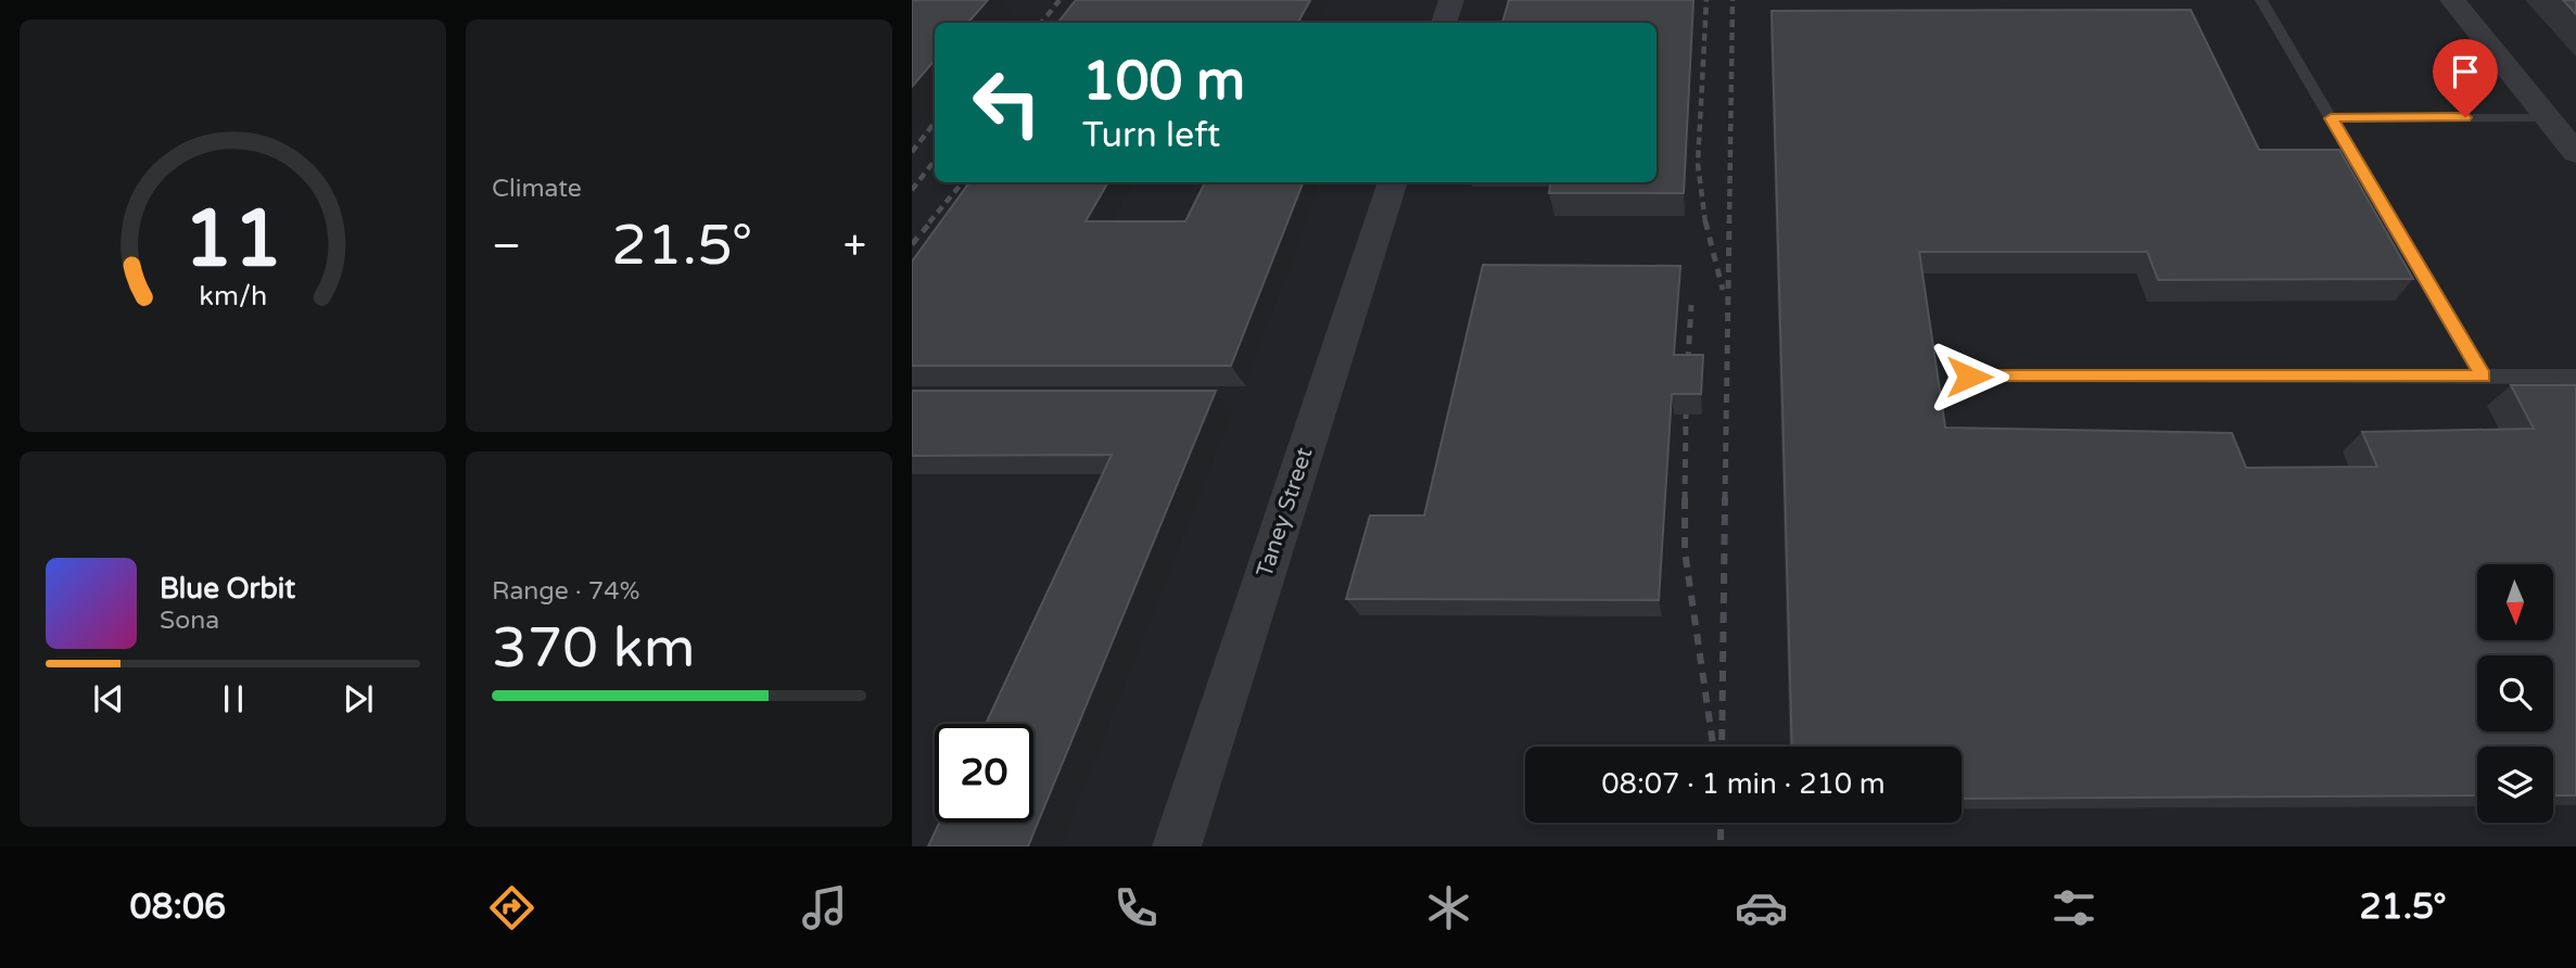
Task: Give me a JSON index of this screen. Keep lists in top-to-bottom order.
{
  "streets": {
    "street": ["Taney Street"]
  },
  "north": "bottom",
  "page": {
    "tile": [
      "Climate",
      ["Range · 74%", "370 km"]
    ],
    "turn": ["100 m", "Turn left"],
    "heat": ["−", "21.5°", "+"],
    "song": ["Blue Orbit", "Sona"],
    "limit": "20",
    "trip": "08:07 · 1 min · 210 m",
    "tabs": ["08:06", "21.5°"],
    "gauge": ["11", "km/h"]
  }
}
